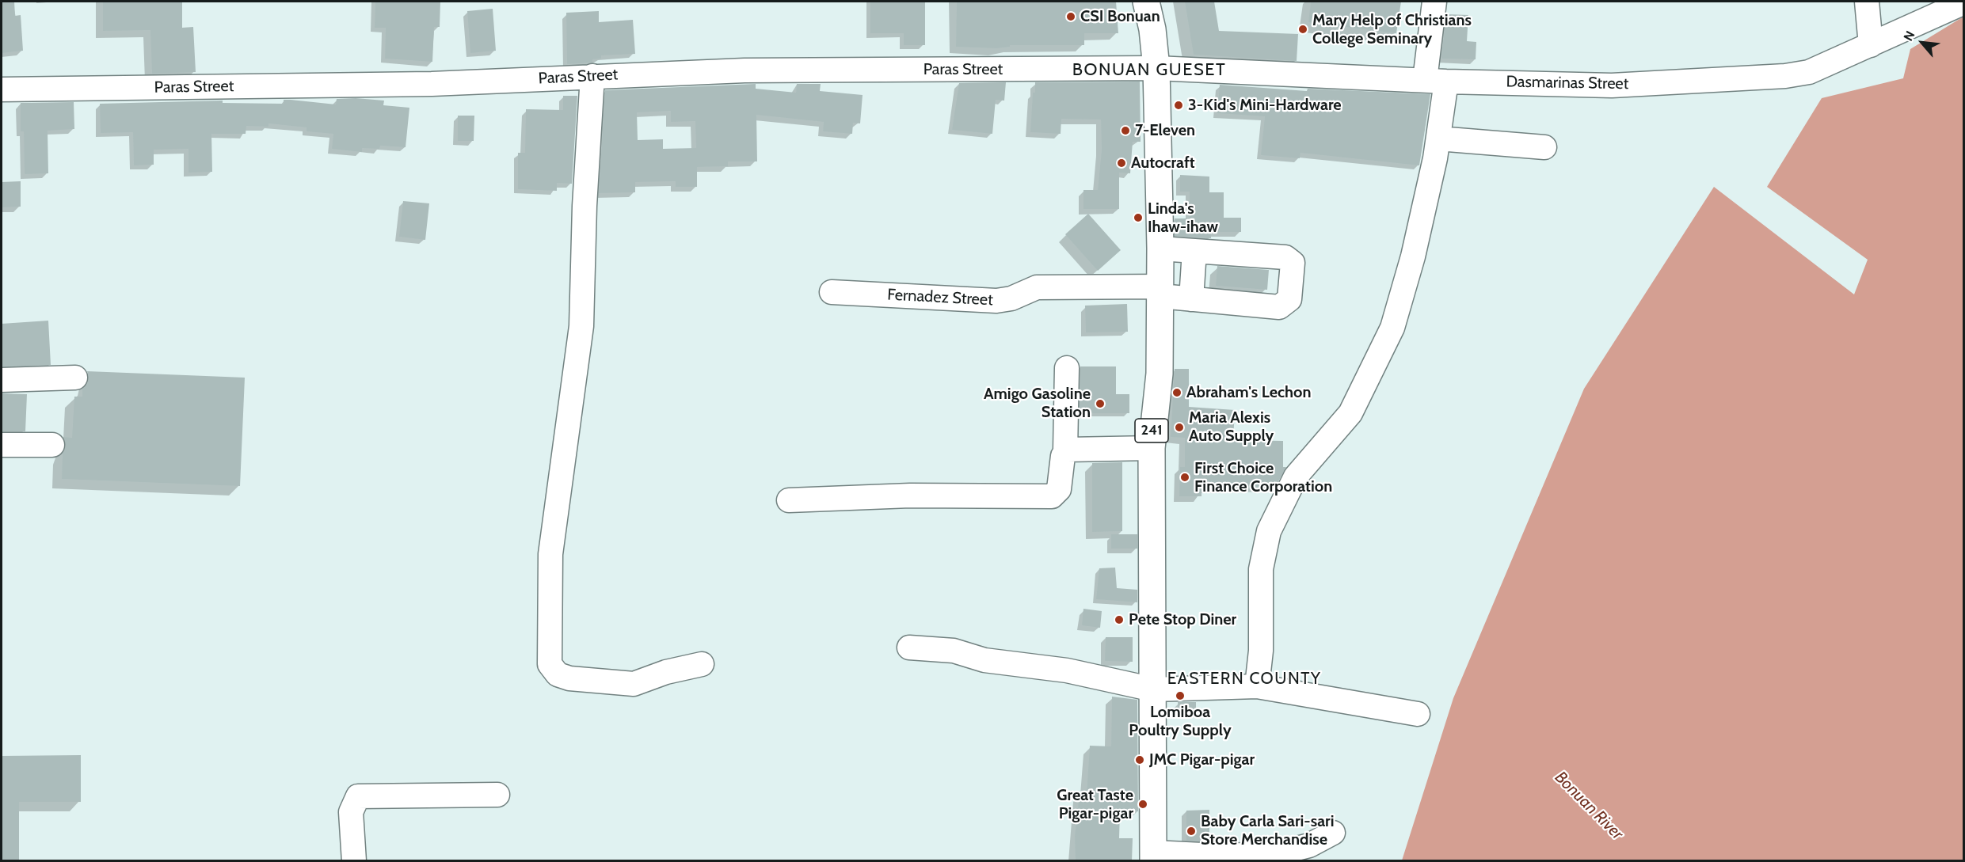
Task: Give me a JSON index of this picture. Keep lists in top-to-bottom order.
{
  "streets": {
    "main road": ["241"],
    "street": ["Paras Street", "Dasmarinas Street", "Fernadez Street"]
  },
  "crossings": [
    ["Paras Street", "Dasmarinas Street"],
    ["Paras Street", "241"],
    ["Dasmarinas Street", "241"],
    ["Fernadez Street", "241"]
  ],
  "districts": ["BONUAN GUESET", "EASTERN COUNTY"],
  "water": ["Bonuan River"],
  "places": [
    "CSI Bonuan",
    "Mary Help of Christians College Seminary",
    "3-Kid's Mini-Hardware",
    "7-Eleven",
    "Autocraft",
    "Linda's Ihaw-ihaw",
    "Abraham's Lechon",
    "Amigo Gasoline Station",
    "Maria Alexis Auto Supply",
    "First Choice Finance Corporation",
    "Pete Stop Diner",
    "Lomiboa Poultry Supply",
    "JMC Pigar-pigar",
    "Great Taste Pigar-pigar",
    "Baby Carla Sari-sari Store Merchandise"
  ],
  "north": "top left"
}
